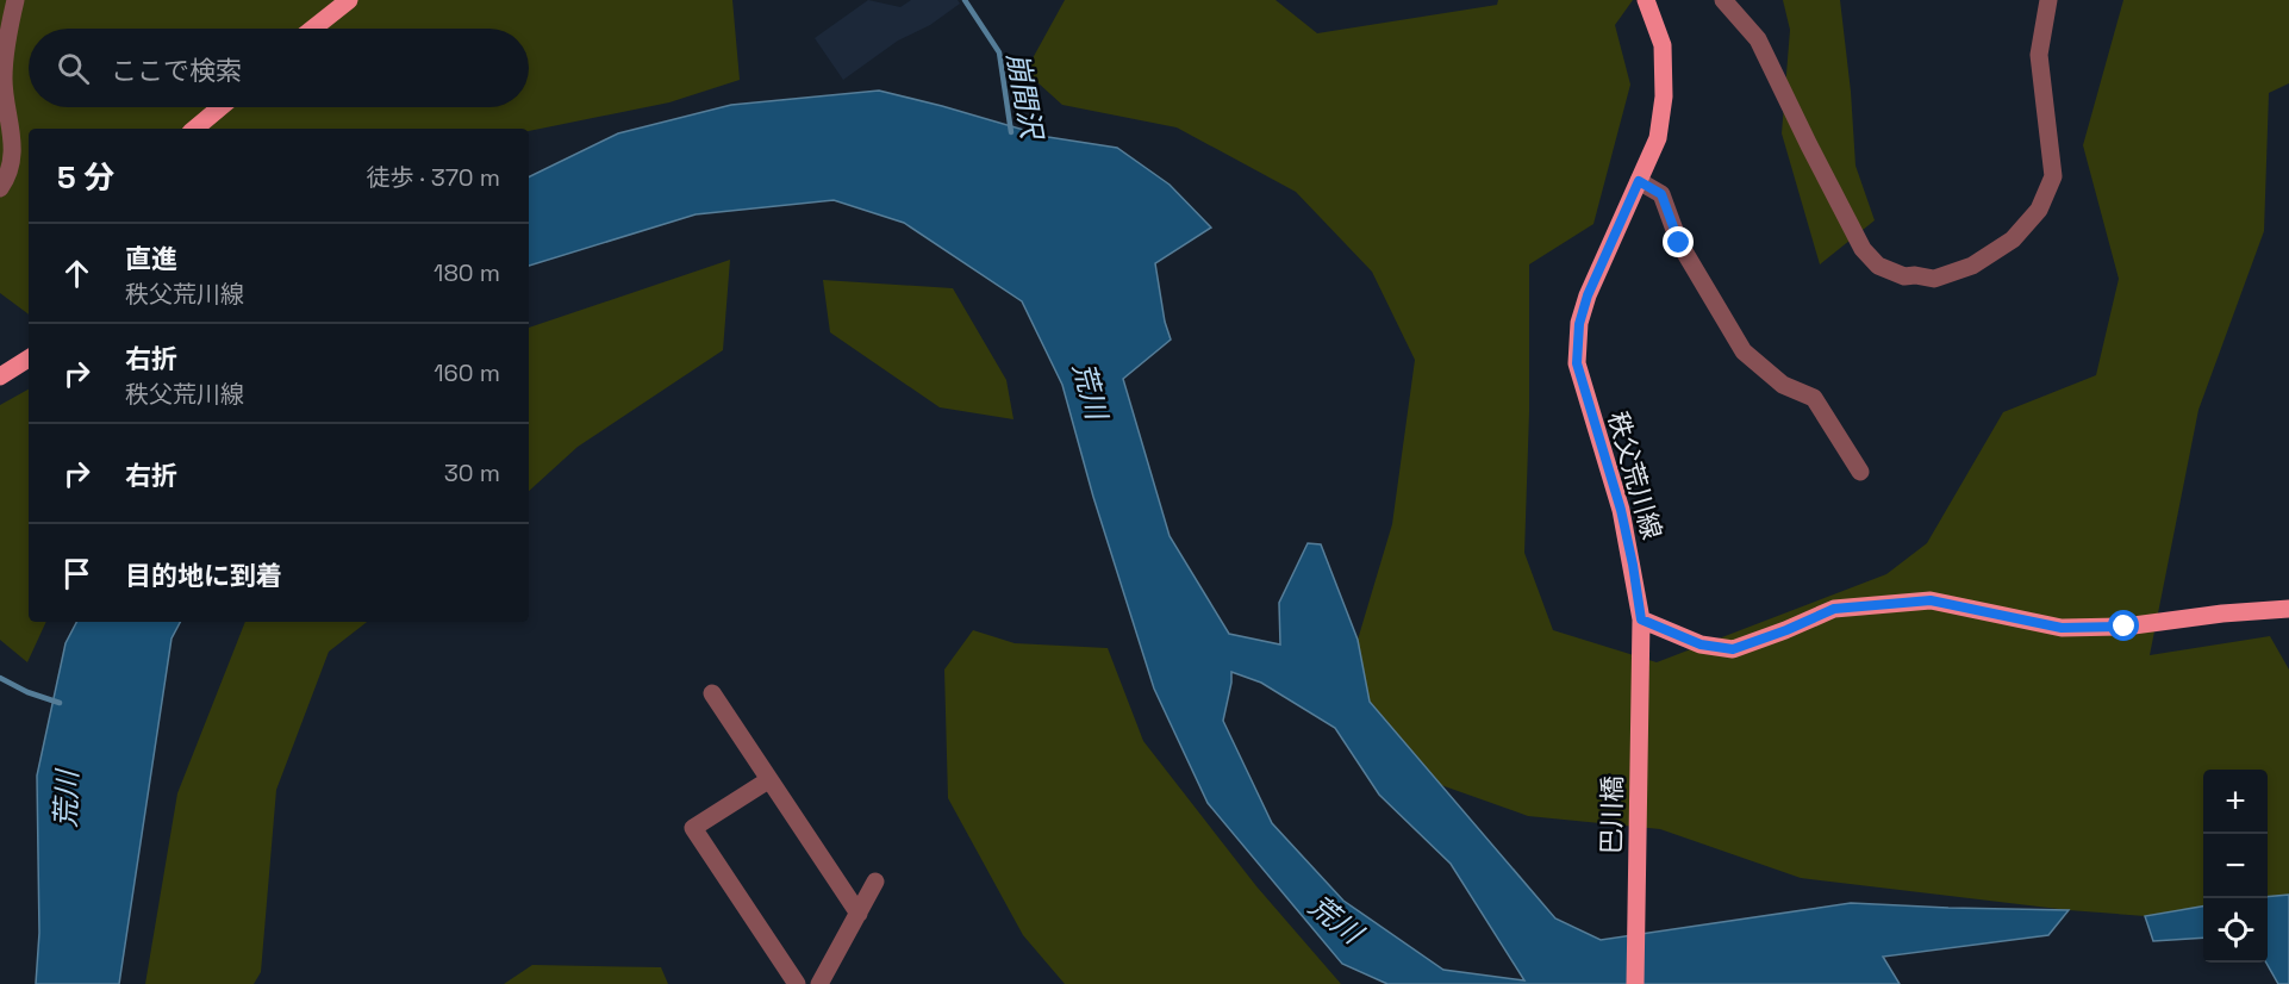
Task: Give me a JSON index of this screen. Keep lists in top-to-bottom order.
{
  "streets": {
    "main road": ["秩父荒川線", "巴川橋"]
  },
  "crossings": [
    ["秩父荒川線", "巴川橋"]
  ],
  "water": ["崩間沢", "荒川"],
  "page": {
    "search": "ここで検索",
    "heading": ["5 分", "徒歩 · 370 m"],
    "list": [
      ["直進", "秩父荒川線", "180 m"],
      ["右折", "秩父荒川線", "160 m"],
      ["右折", "30 m"],
      "目的地に到着"
    ],
    "map_buttons": ["+", "−"]
  }
}
